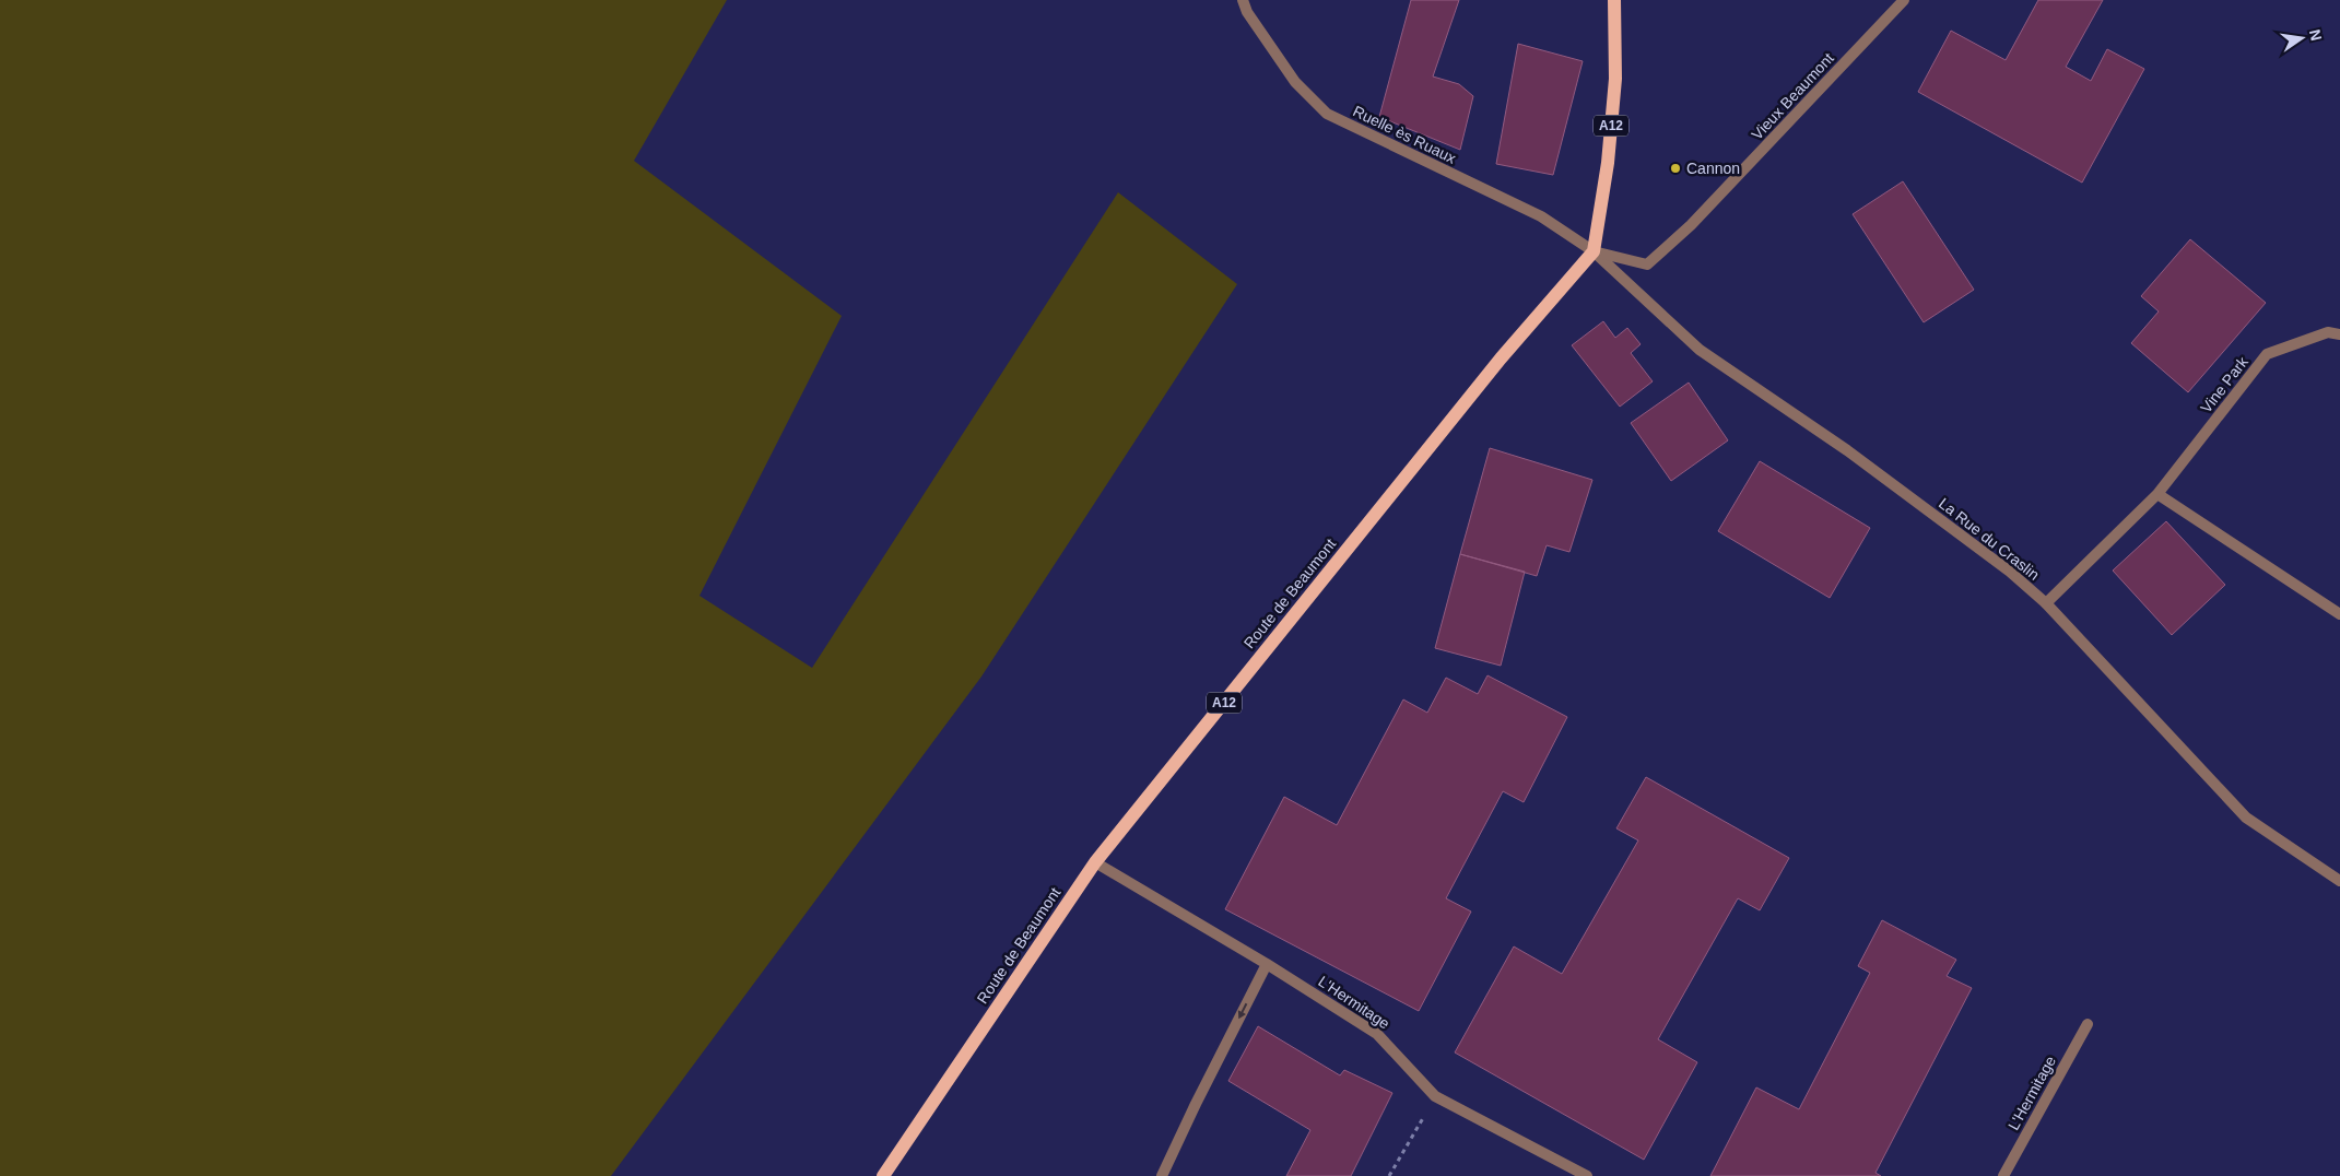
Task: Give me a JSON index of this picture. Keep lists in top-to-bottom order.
{
  "streets": {
    "main road": ["A12", "Route de Beaumont"],
    "street": [
      "Vieux Beaumont",
      "Ruelle ès Ruaux",
      "Vine Park",
      "La Rue du Craslin",
      "L'Hermitage"
    ]
  },
  "crossings": [
    ["Vieux Beaumont", "A12"],
    ["Vieux Beaumont", "Ruelle ès Ruaux"],
    ["Vieux Beaumont", "La Rue du Craslin"],
    ["Vieux Beaumont", "Route de Beaumont"],
    ["A12", "Ruelle ès Ruaux"],
    ["A12", "La Rue du Craslin"],
    ["A12", "Route de Beaumont"],
    ["Ruelle ès Ruaux", "La Rue du Craslin"],
    ["Ruelle ès Ruaux", "Route de Beaumont"],
    ["Vine Park", "La Rue du Craslin"],
    ["La Rue du Craslin", "Route de Beaumont"],
    ["Route de Beaumont", "L'Hermitage"]
  ],
  "places": ["Cannon"],
  "north": "right"
}
